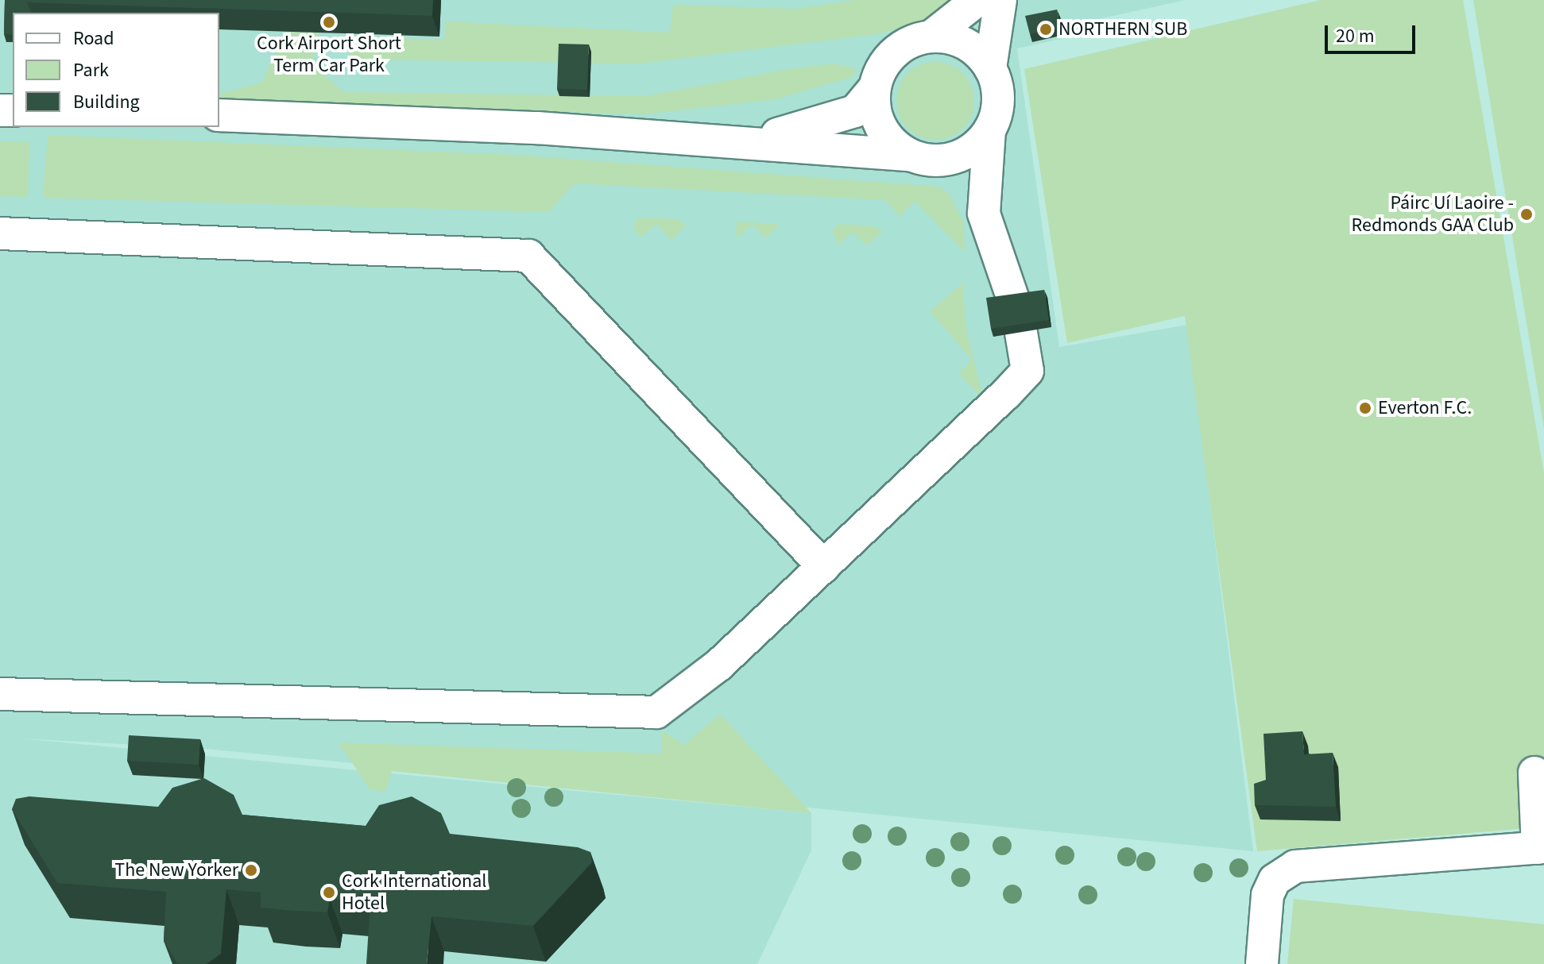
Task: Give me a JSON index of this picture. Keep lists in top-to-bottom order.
{
  "places": [
    "Cork Airport Short Term Car Park",
    "NORTHERN SUB",
    "Páirc Uí Laoire - Redmonds GAA Club",
    "Everton F.C.",
    "The New Yorker",
    "Cork International Hotel"
  ],
  "legend": ["Road", "Park", "Building"],
  "scale_bar": "20 m"
}
